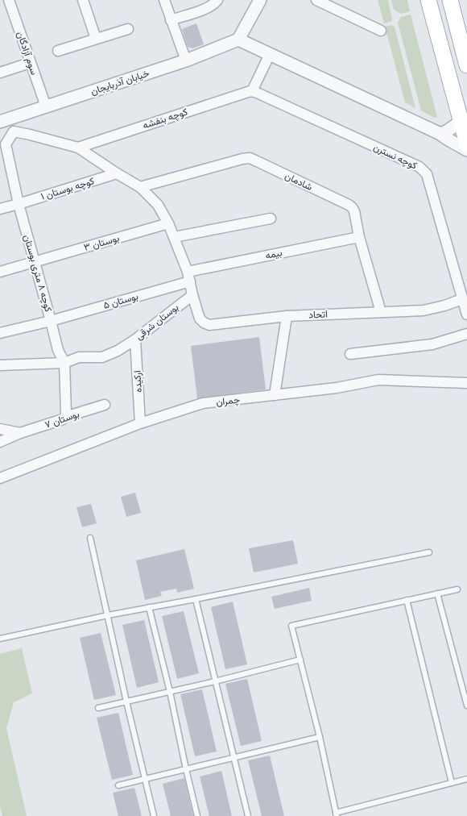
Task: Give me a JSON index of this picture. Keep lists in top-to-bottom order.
{
  "streets": {
    "street": [
      "سوم آزادگان",
      "خیابان آذربایجان",
      "کوچه بنفشه",
      "کوچه نسترن",
      "شادمان",
      "کوچه بوستان ۱",
      "بوستان ۳",
      "بیمه",
      "کوچه ۸ متری بوستان",
      "بوستان ۵",
      "اتحاد",
      "بوستان شرقی",
      "ارکیده",
      "چمران",
      "بوستان ۷"
    ]
  },
  "crossings": [
    ["سوم آزادگان", "خیابان آذربایجان"],
    ["کوچه بنفشه", "کوچه نسترن"],
    ["کوچه نسترن", "اتحاد"],
    ["شادمان", "بیمه"],
    ["شادمان", "اتحاد"],
    ["کوچه بوستان ۱", "کوچه ۸ متری بوستان"],
    ["بوستان ۳", "کوچه ۸ متری بوستان"],
    ["بیمه", "بوستان ۵"],
    ["کوچه ۸ متری بوستان", "بوستان ۵"],
    ["کوچه ۸ متری بوستان", "بوستان شرقی"],
    ["کوچه ۸ متری بوستان", "بوستان ۷"],
    ["اتحاد", "بوستان شرقی"],
    ["بوستان شرقی", "ارکیده"],
    ["ارکیده", "چمران"]
  ]
}
